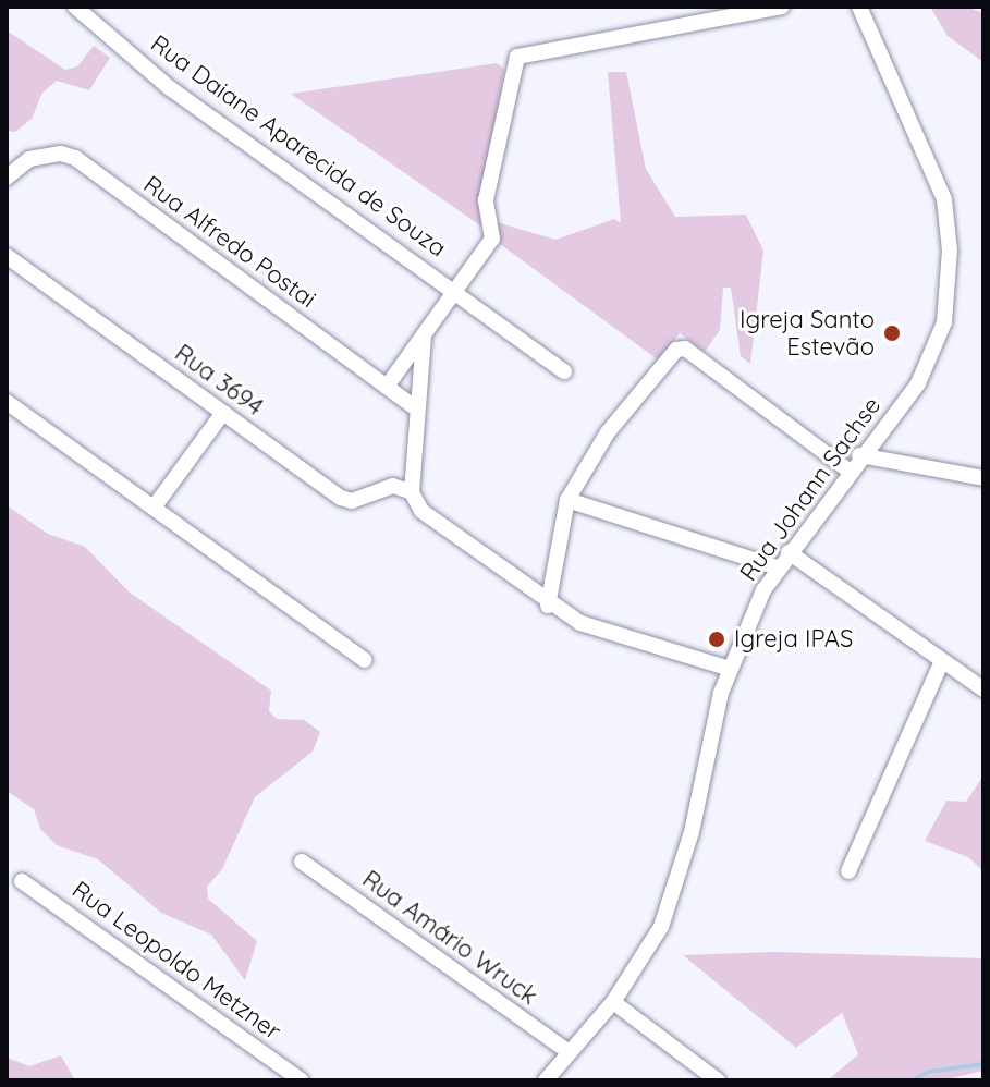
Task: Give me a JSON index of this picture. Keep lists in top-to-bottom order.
{
  "streets": {
    "street": [
      "Rua Daiane Aparecida de Souza",
      "Rua Alfredo Postai",
      "Rua 3694",
      "Rua Johann Sachse",
      "Rua Amário Wruck",
      "Rua Leopoldo Metzner"
    ]
  },
  "crossings": [
    ["Rua Johann Sachse", "Rua Amário Wruck"]
  ],
  "places": ["Igreja Santo Estevão", "Igreja IPAS"]
}
